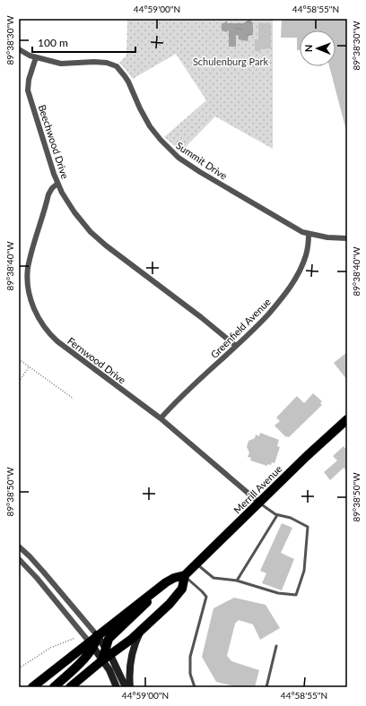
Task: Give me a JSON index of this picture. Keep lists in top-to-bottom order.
{
  "streets": {
    "main road": ["Merrill Avenue"],
    "street": [
      "Beechwood Drive",
      "Summit Drive",
      "Greenfield Avenue",
      "Fernwood Drive"
    ]
  },
  "crossings": [
    ["Beechwood Drive", "Summit Drive"],
    ["Beechwood Drive", "Greenfield Avenue"],
    ["Beechwood Drive", "Fernwood Drive"],
    ["Summit Drive", "Greenfield Avenue"],
    ["Greenfield Avenue", "Fernwood Drive"],
    ["Fernwood Drive", "Merrill Avenue"]
  ],
  "parks": ["Schulenburg Park"],
  "scale_bar": "100 m",
  "north": "left",
  "coordinates": [
    "44°59'00\"N",
    "44°58'55\"N",
    "89°38'30\"W",
    "89°38'40\"W",
    "89°38'50\"W"
  ]
}
